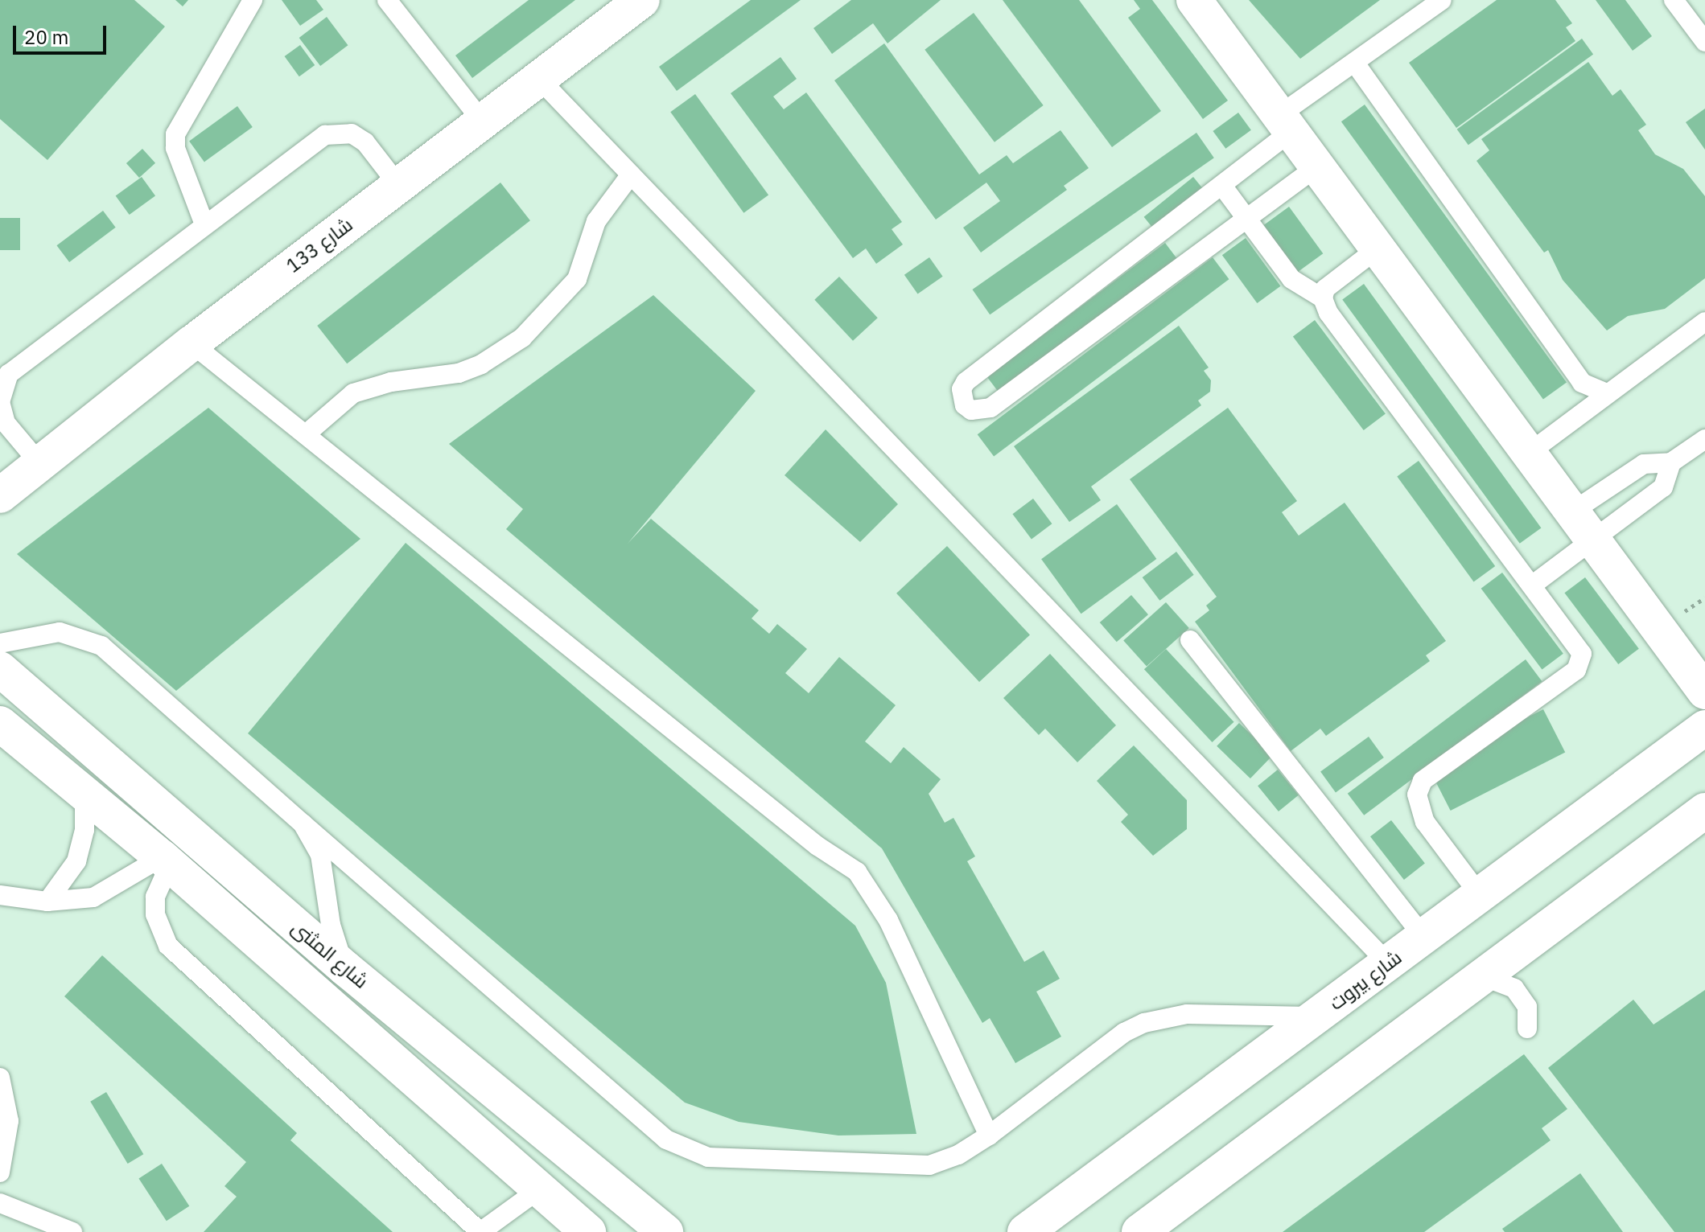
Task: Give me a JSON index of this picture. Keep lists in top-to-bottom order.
{
  "streets": {
    "street": ["شارع 133", "شارع المثنى", "شارع بيروت"]
  },
  "scale_bar": "20 m"
}
